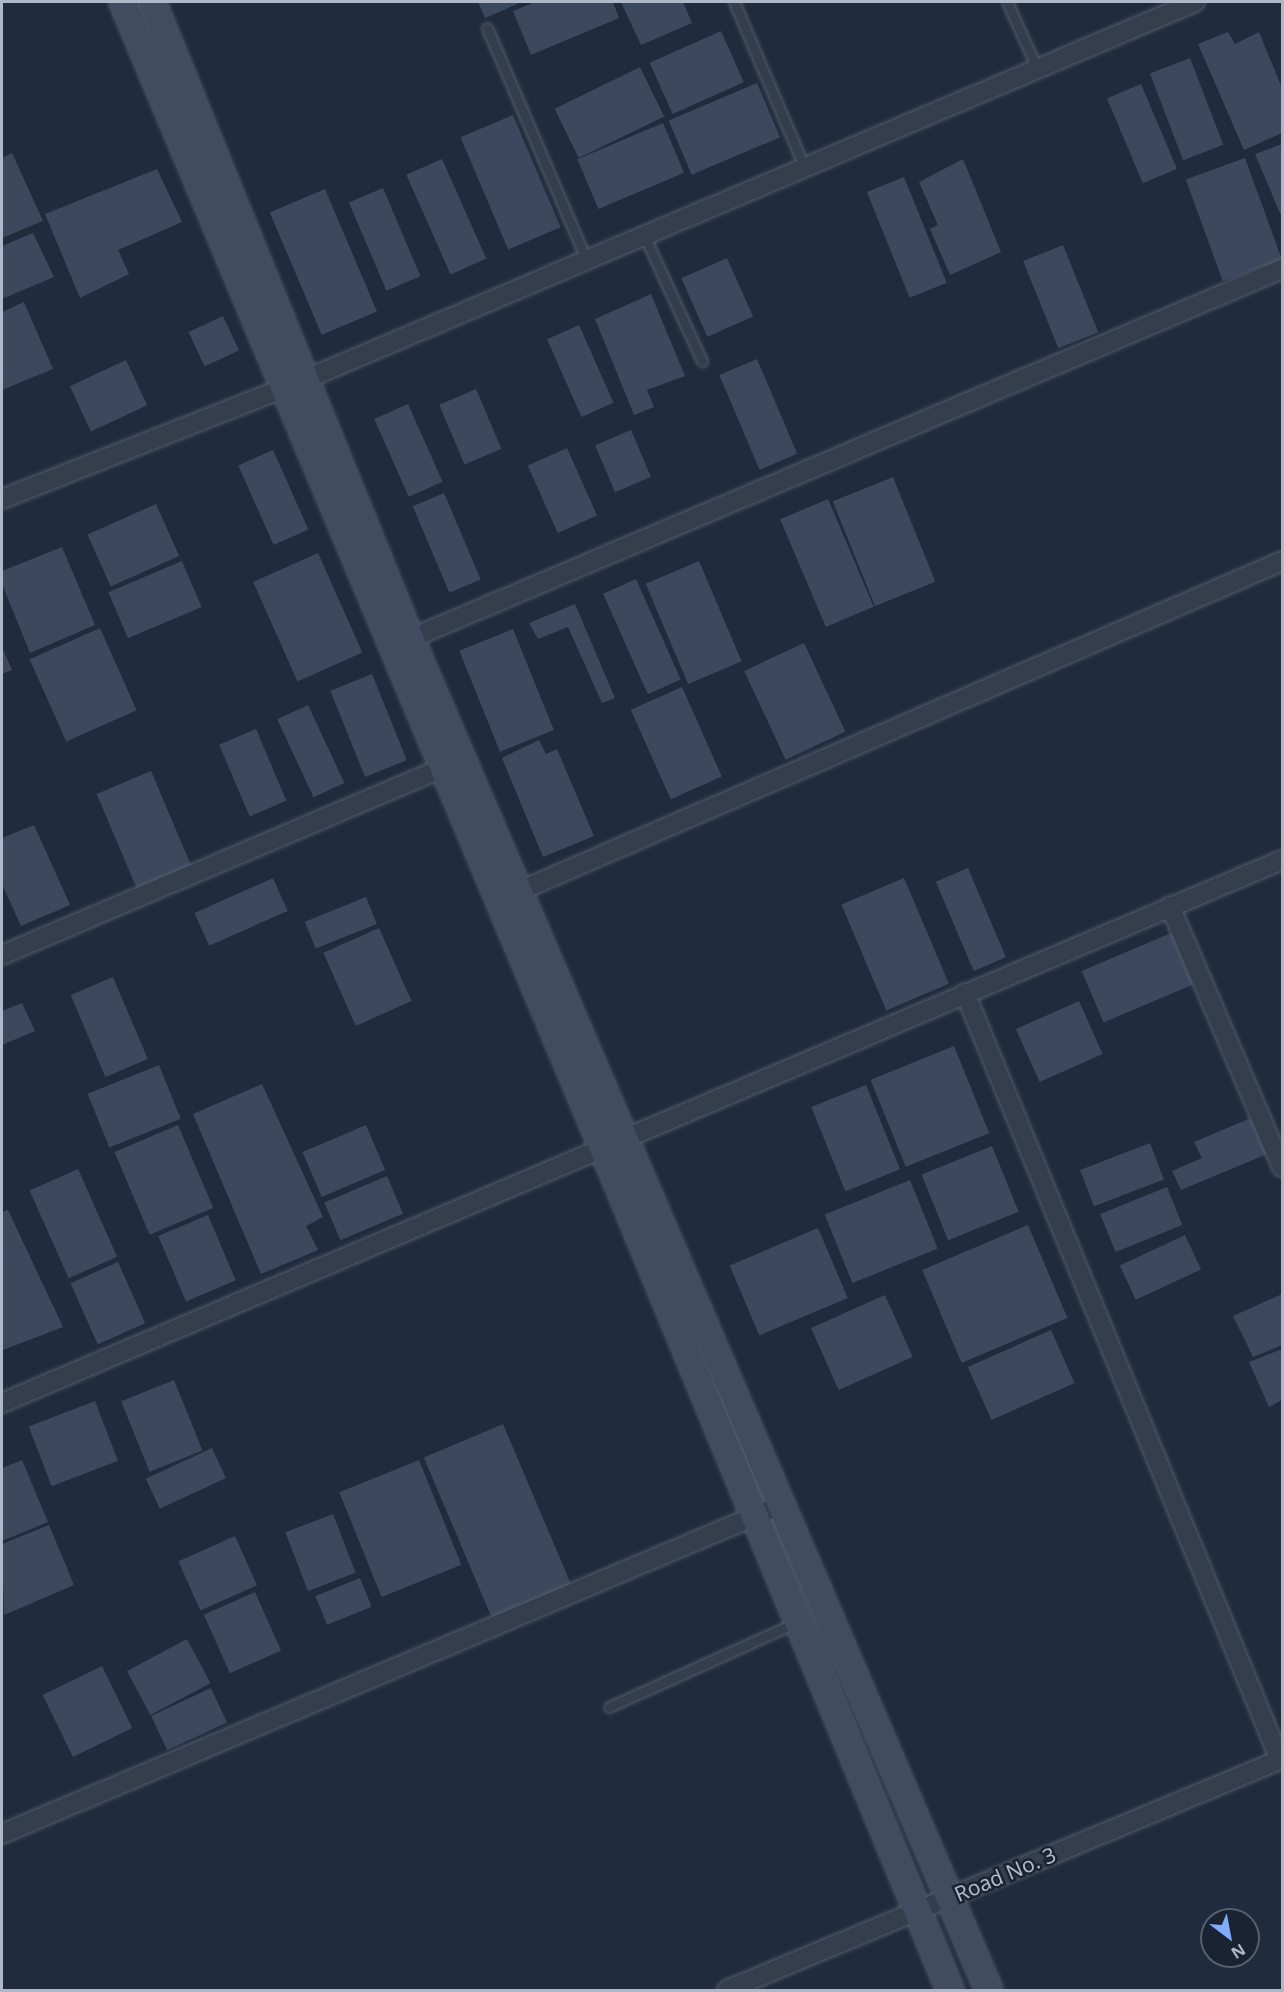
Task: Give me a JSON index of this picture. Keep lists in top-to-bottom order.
{
  "streets": {
    "street": ["Road No. 3"]
  },
  "north": "bottom right"
}
